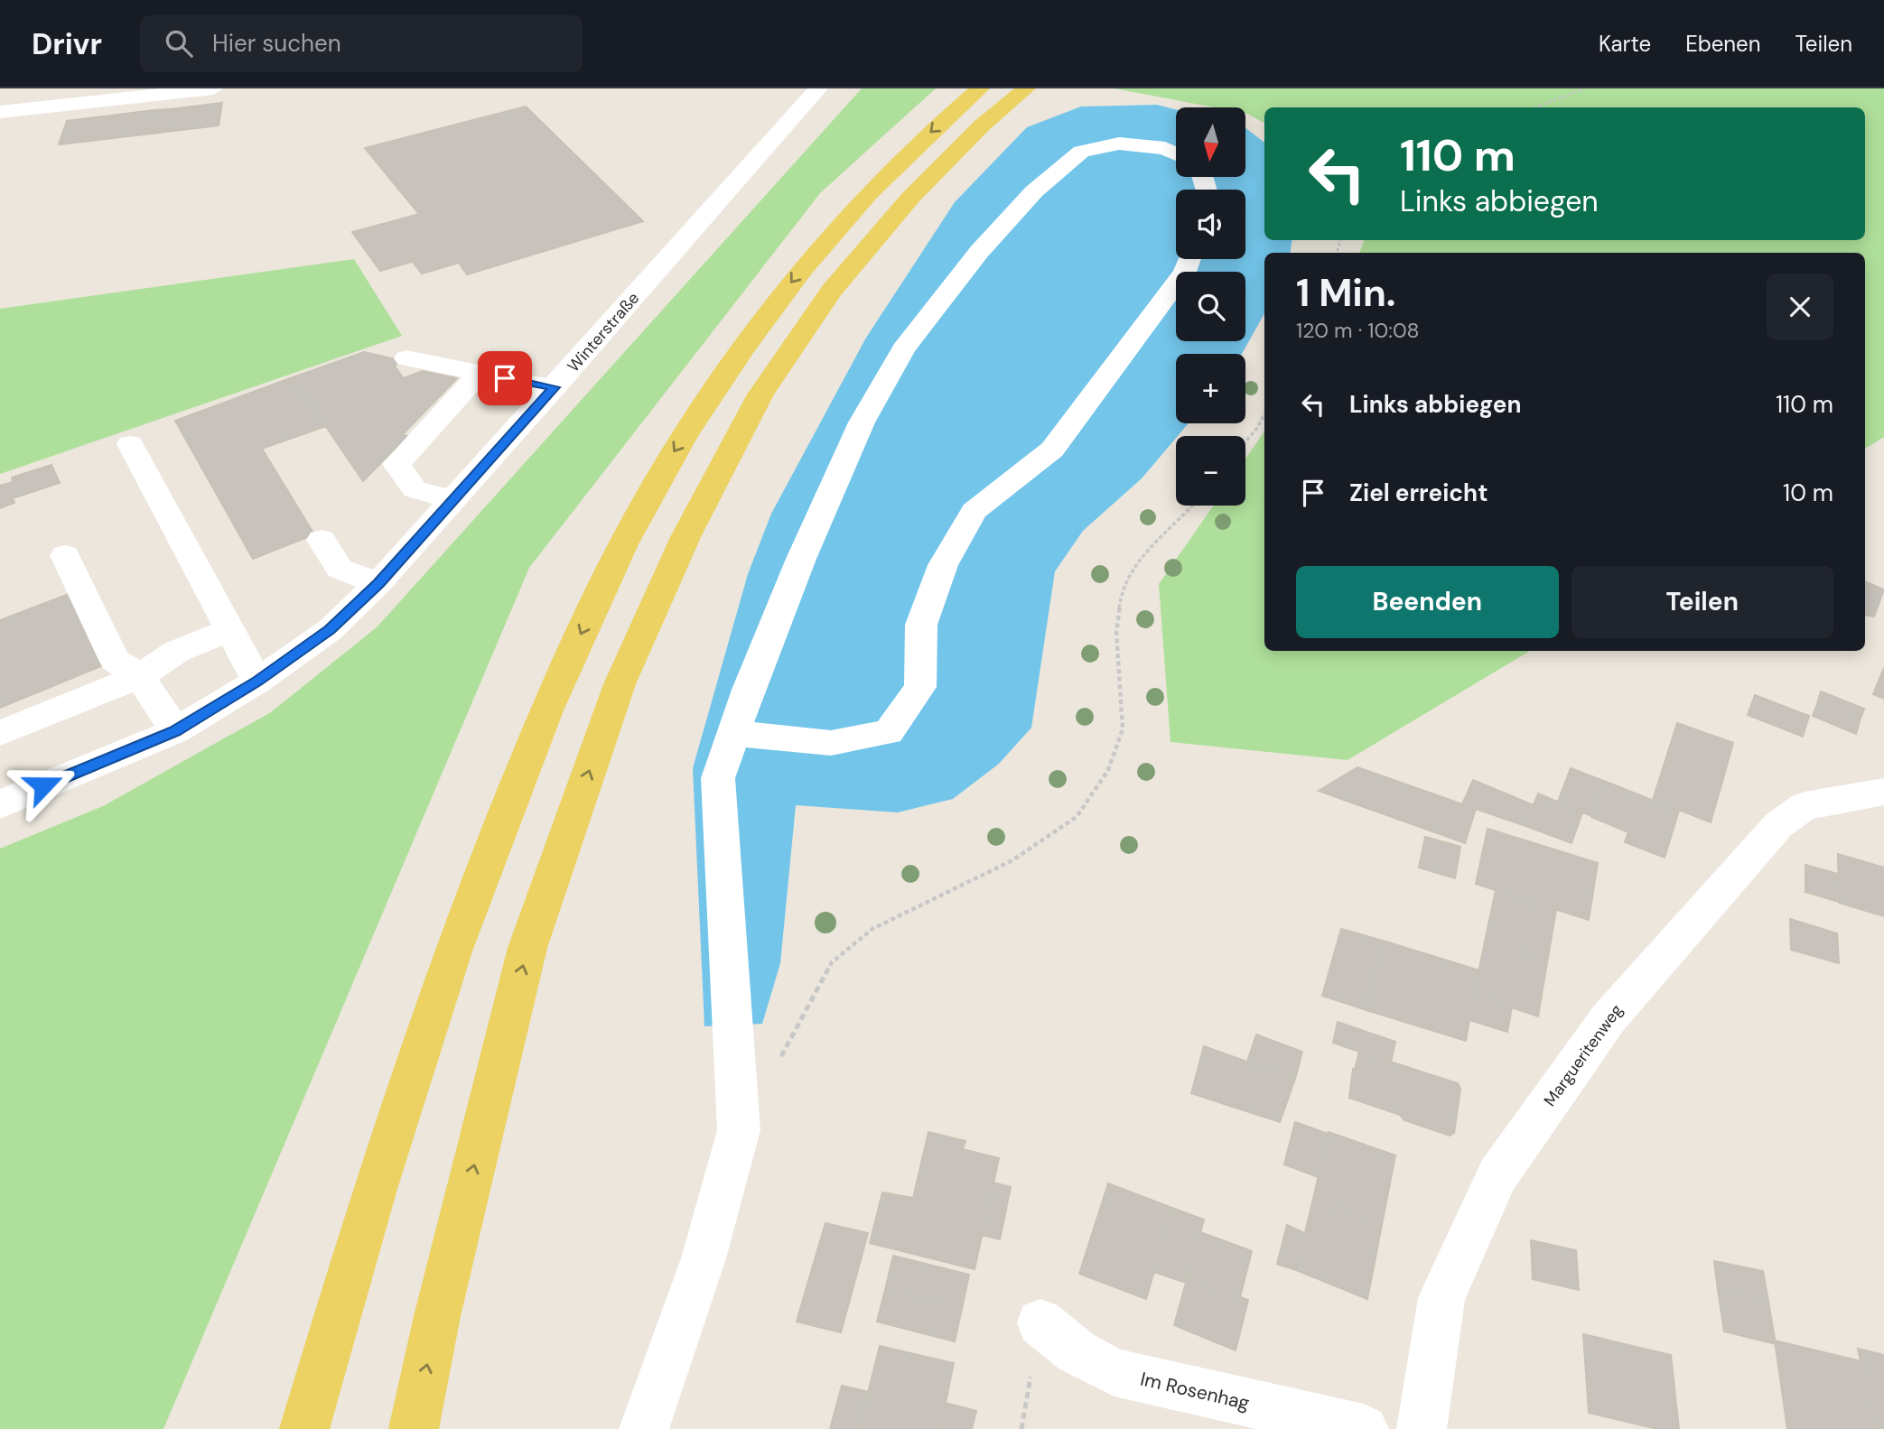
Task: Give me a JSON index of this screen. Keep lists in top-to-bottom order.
{
  "streets": {
    "street": ["Winterstraße", "Margueritenweg", "Im Rosenhag"]
  },
  "north": "bottom",
  "page": {
    "header": "Drivr",
    "search": "Hier suchen",
    "nav": ["Karte", "Ebenen", "Teilen"],
    "map_buttons": ["+", "−"],
    "turn": ["110 m", "Links abbiegen"],
    "heading": ["1 Min.", "120 m · 10:08"],
    "list": [
      {
        "name": "Links abbiegen",
        "value": "110 m"
      },
      {
        "name": "Ziel erreicht",
        "value": "10 m"
      }
    ],
    "buttons": ["Beenden", "Teilen"]
  }
}
